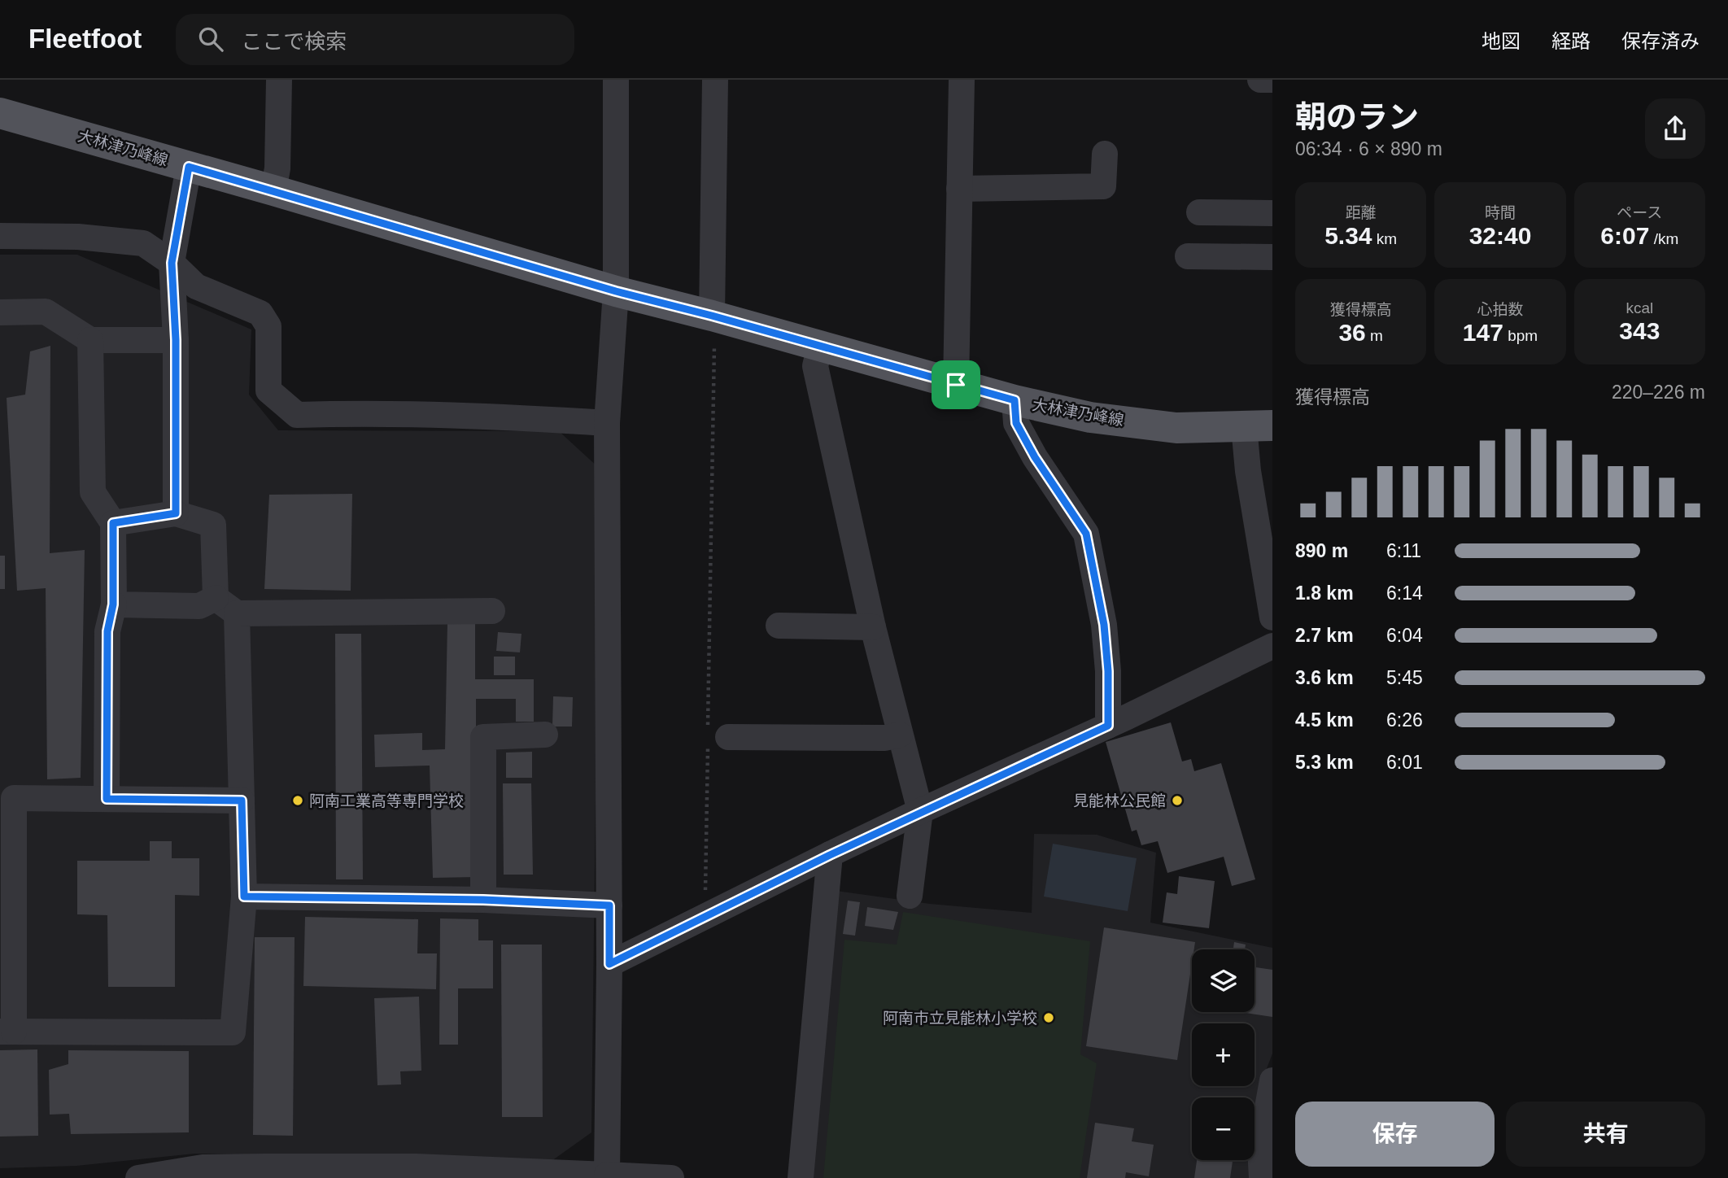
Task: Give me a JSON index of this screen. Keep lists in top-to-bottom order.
{
  "streets": {
    "main road": ["大林津乃峰線"]
  },
  "places": ["阿南工業高等専門学校", "見能林公民館", "阿南市立見能林小学校"],
  "page": {
    "header": "Fleetfoot",
    "search": "ここで検索",
    "nav": ["地図", "経路", "保存済み"],
    "heading": ["朝のラン", "06:34 · 6 × 890 m"],
    "stats": [
      ["距離", "5.34 km"],
      ["時間", "32:40"],
      ["ペース", "6:07 /km"],
      ["獲得標高", "36 m"],
      ["心拍数", "147 bpm"],
      ["kcal", "343"]
    ],
    "chart": ["獲得標高", "220–226 m"],
    "list": [
      {
        "name": "890 m",
        "note": "6:11"
      },
      {
        "name": "1.8 km",
        "note": "6:14"
      },
      {
        "name": "2.7 km",
        "note": "6:04"
      },
      {
        "name": "3.6 km",
        "note": "5:45"
      },
      {
        "name": "4.5 km",
        "note": "6:26"
      },
      {
        "name": "5.3 km",
        "note": "6:01"
      }
    ],
    "map_buttons": ["+", "−"],
    "buttons": ["保存", "共有"]
  }
}
